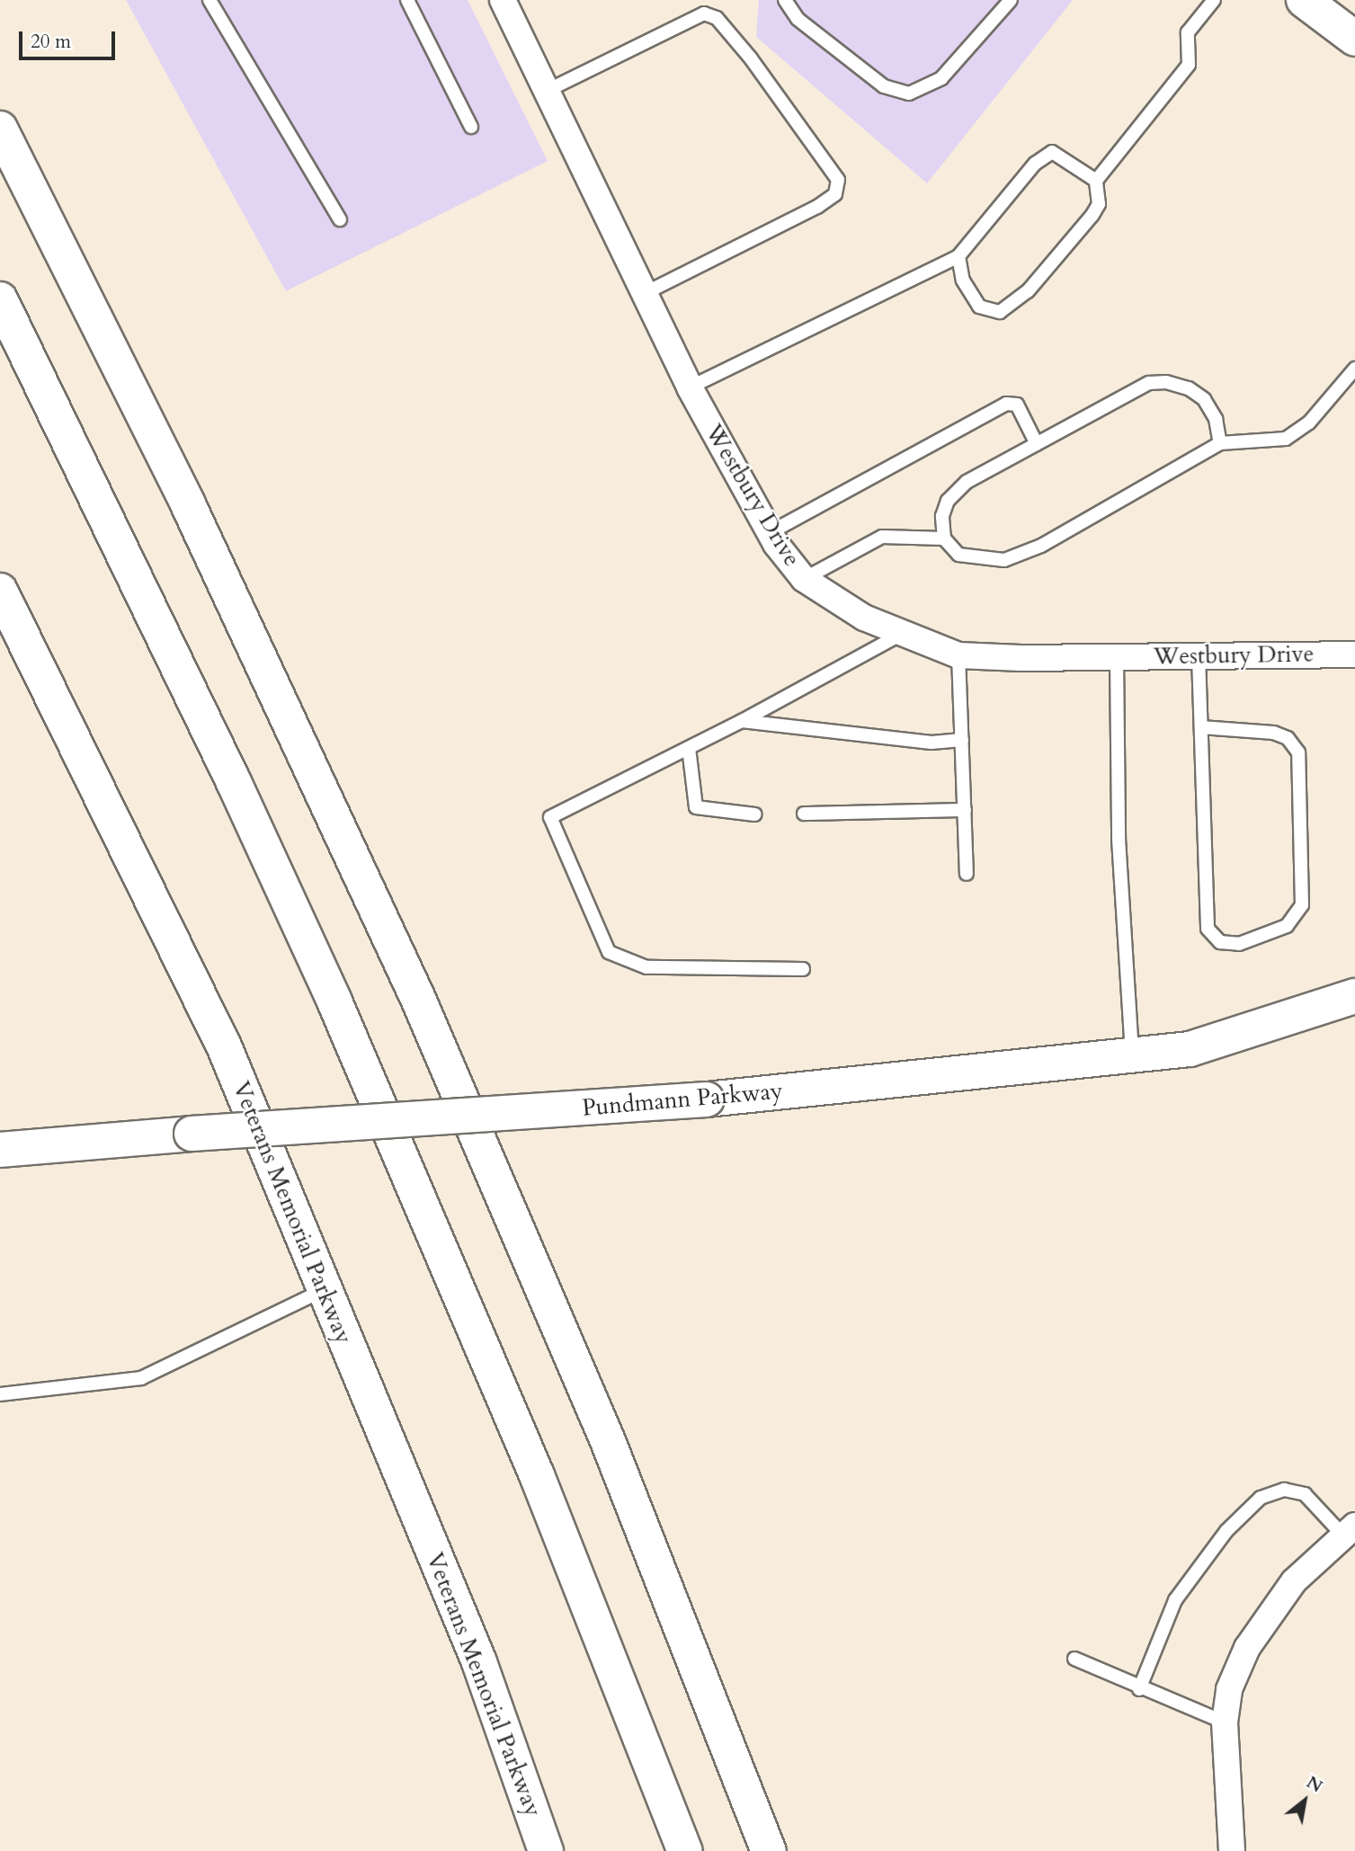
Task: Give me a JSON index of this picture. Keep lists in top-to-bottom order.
{
  "streets": {
    "main road": ["Pundmann Parkway", "Veterans Memorial Parkway"],
    "street": ["Westbury Drive"]
  },
  "scale_bar": "20 m",
  "north": "top right"
}
